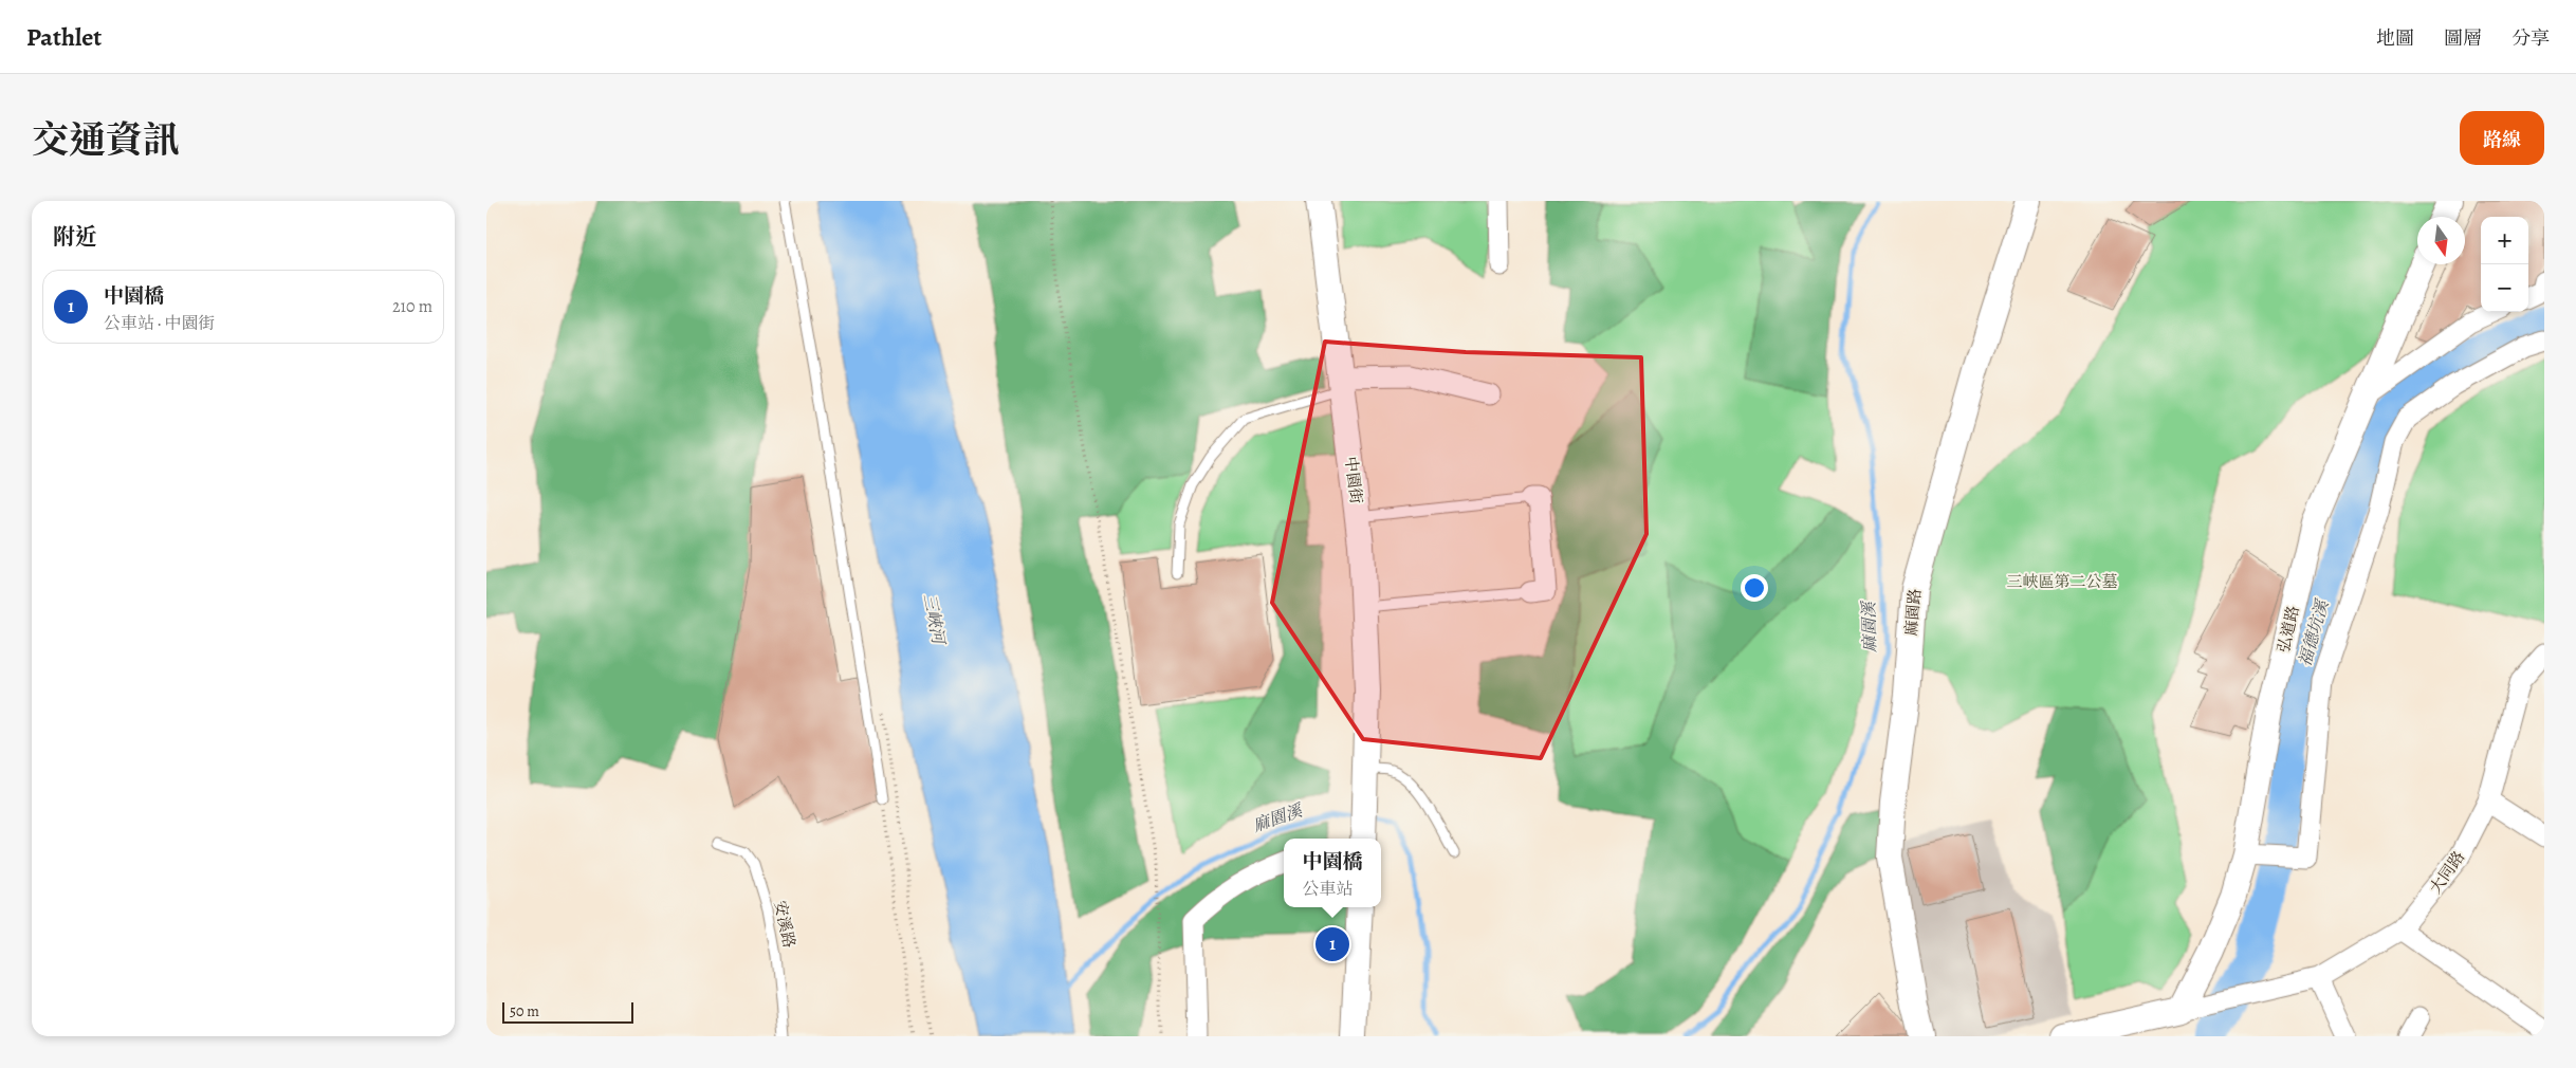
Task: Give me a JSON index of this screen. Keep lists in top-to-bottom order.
{
  "streets": {
    "street": [
      "中園街",
      "麻園路",
      "弘道路",
      "大同路"
    ],
    "lane": ["安溪路"]
  },
  "crossings": [
    ["弘道路", "大同路"]
  ],
  "water": ["三峽河", "麻園溪", "福德坑溪"],
  "parks": ["三峽區第二公墓"],
  "scale_bar": "50 m",
  "north": "bottom",
  "page": {
    "header": "Pathlet",
    "nav": ["地圖", "圖層", "分享"],
    "title": "交通資訊",
    "buttons": "路線",
    "heading": "附近",
    "map_buttons": ["+", "−"],
    "list": [
      {
        "mark": "1",
        "name": "中園橋",
        "note": "公車站 · 中園街",
        "value": "210 m"
      }
    ],
    "popup": ["中園橋", "公車站"],
    "pins": "1",
    "scale": "50 m"
  }
}
